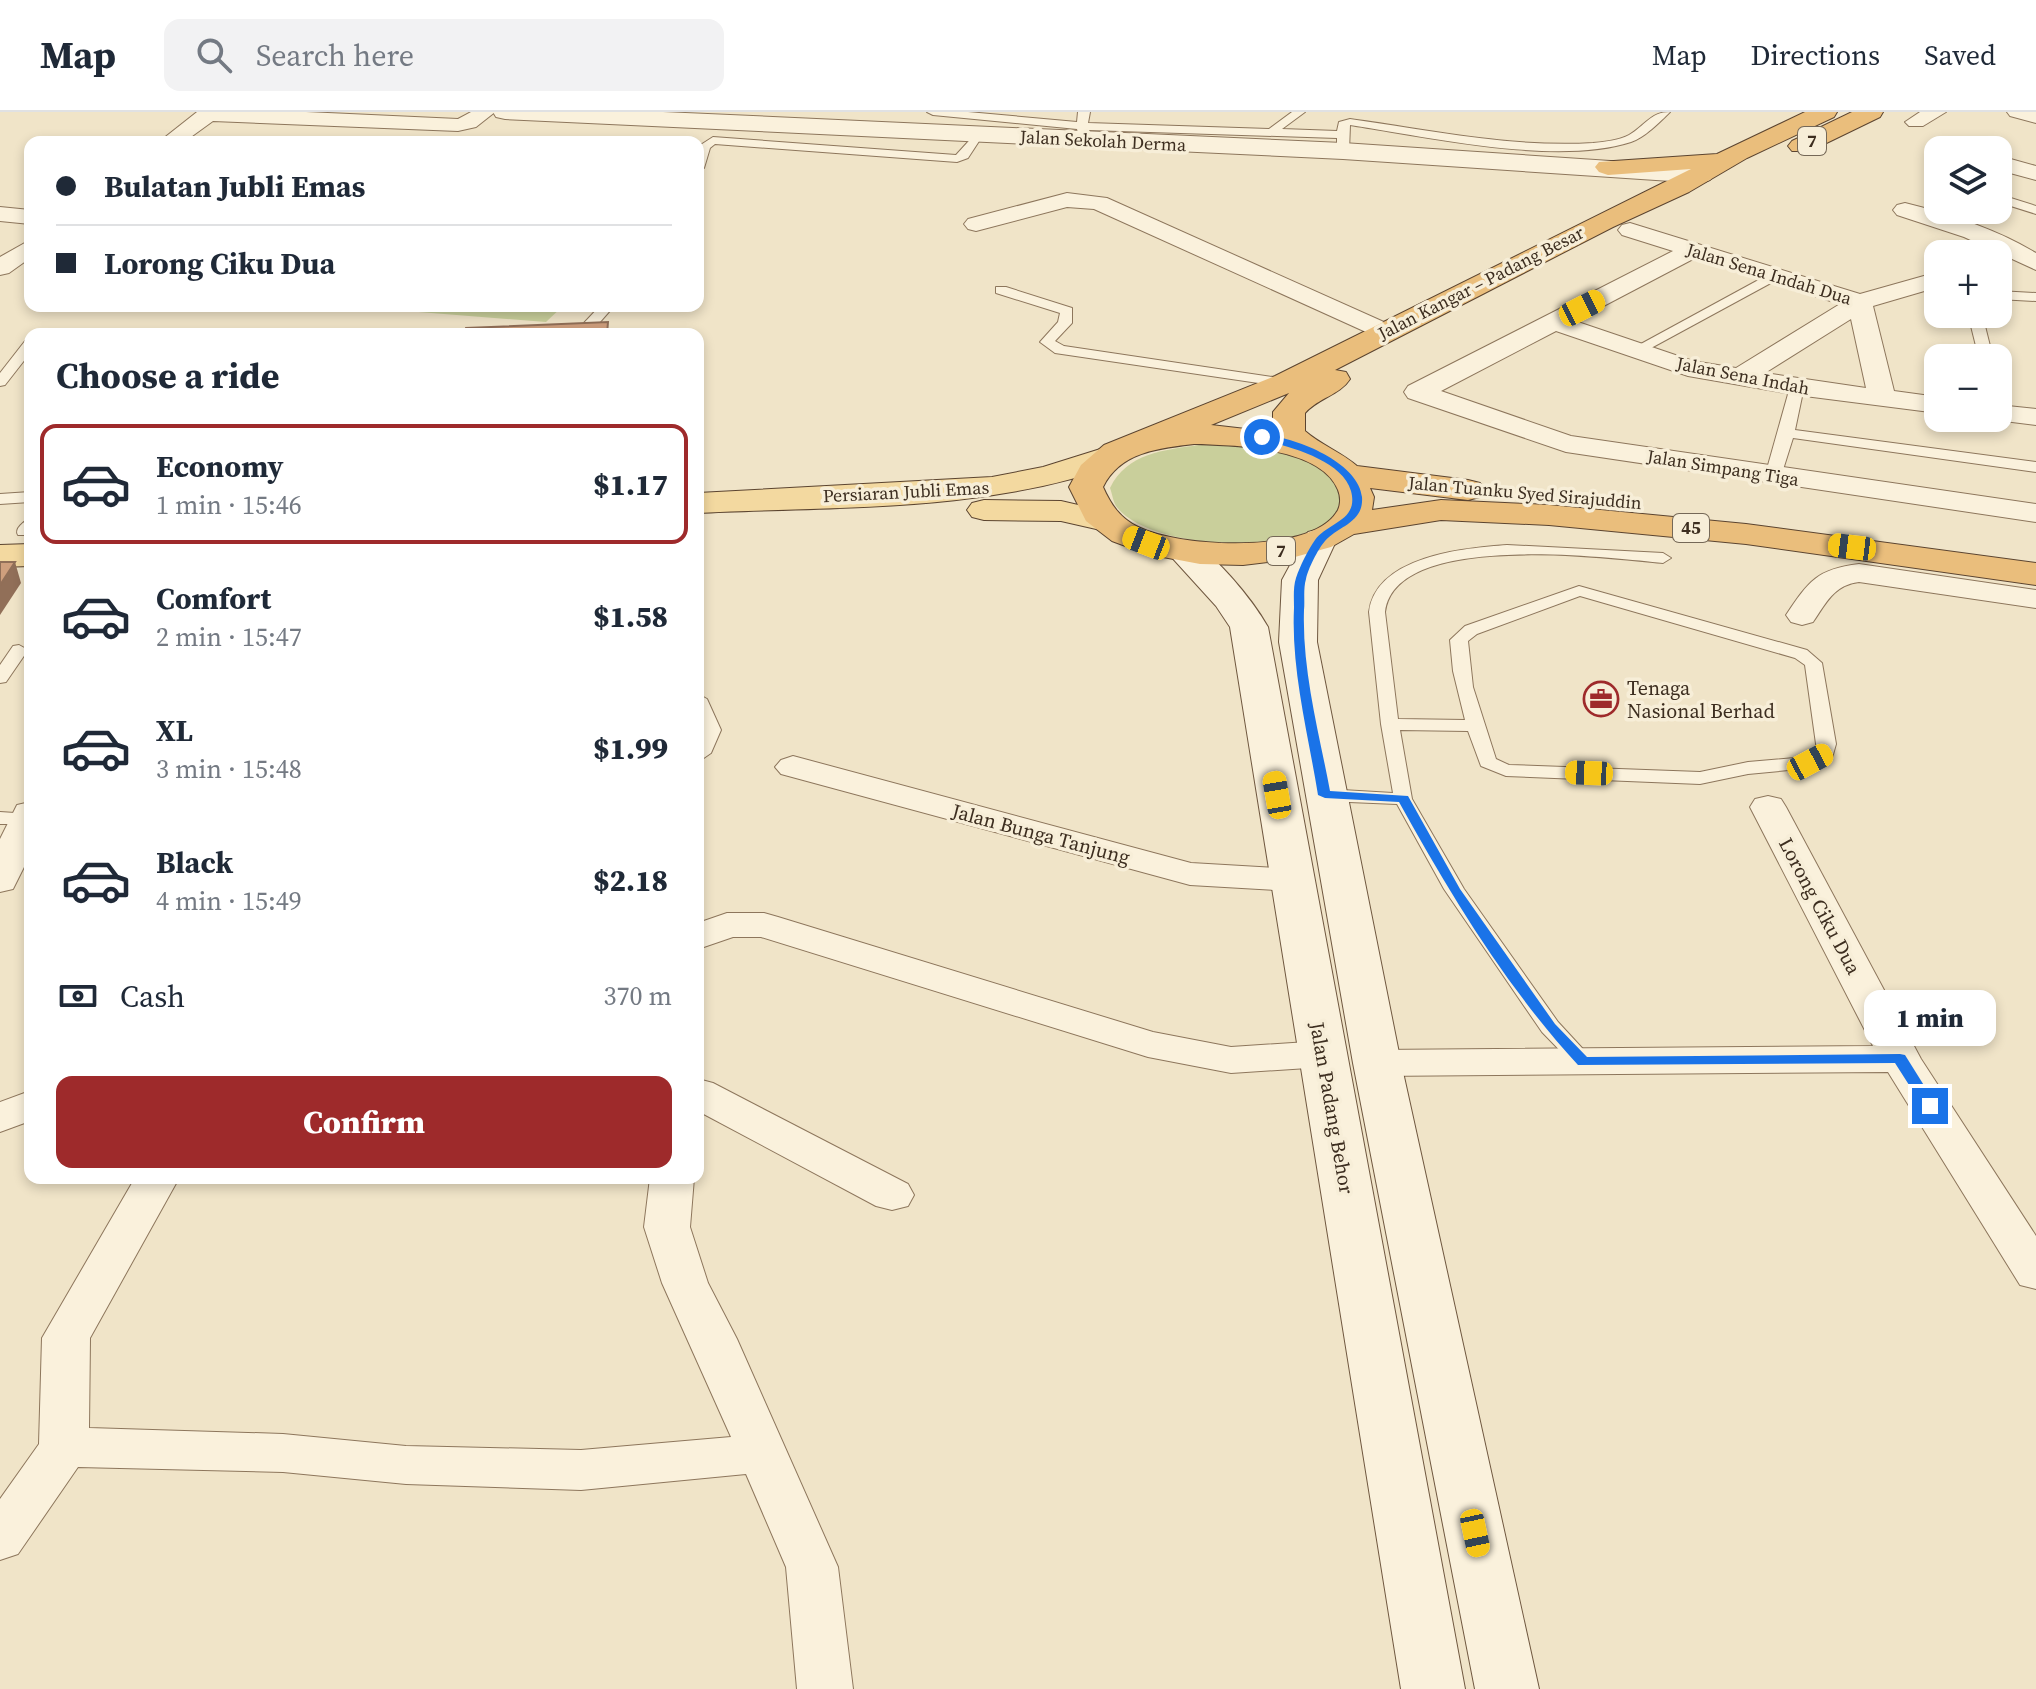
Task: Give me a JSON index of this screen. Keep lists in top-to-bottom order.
{
  "streets": {
    "highway": [
      "7",
      "Jalan Kangar – Padang Besar",
      "Jalan Tuanku Syed Sirajuddin",
      "45"
    ],
    "main road": ["Jalan Sekolah Derma", "Persiaran Jubli Emas", "Jalan Padang Behor"],
    "street": [
      "Jalan Sena Indah Dua",
      "Jalan Sena Indah",
      "Jalan Simpang Tiga",
      "Jalan Bunga Tanjung",
      "Lorong Ciku Dua"
    ]
  },
  "crossings": [
    ["Jalan Sekolah Derma", "Jalan Kangar – Padang Besar"],
    ["7", "Jalan Kangar – Padang Besar"],
    ["7", "Persiaran Jubli Emas"],
    ["7", "Jalan Tuanku Syed Sirajuddin"],
    ["7", "Jalan Padang Behor"],
    ["Jalan Sena Indah Dua", "Jalan Kangar – Padang Besar"],
    ["Jalan Sena Indah Dua", "Jalan Sena Indah"],
    ["Jalan Kangar – Padang Besar", "Persiaran Jubli Emas"],
    ["Jalan Sena Indah", "Jalan Simpang Tiga"],
    ["Jalan Bunga Tanjung", "Jalan Padang Behor"]
  ],
  "places": {
    "office": ["Tenaga Nasional Berhad"]
  },
  "page": {
    "header": "Map",
    "search": "Search here",
    "nav": ["Map", "Directions", "Saved"],
    "map_buttons": ["+", "−"],
    "banner": ["Bulatan Jubli Emas", "Lorong Ciku Dua"],
    "heading": "Choose a ride",
    "list": [
      {
        "name": "Economy",
        "note": "1 min · 15:46",
        "value": "$1.17"
      },
      {
        "name": "Comfort",
        "note": "2 min · 15:47",
        "value": "$1.58"
      },
      {
        "name": "XL",
        "note": "3 min · 15:48",
        "value": "$1.99"
      },
      {
        "name": "Black",
        "note": "4 min · 15:49",
        "value": "$2.18"
      }
    ],
    "pay": ["Cash", "370 m"],
    "bubble": "1 min",
    "buttons": "Confirm"
  }
}
